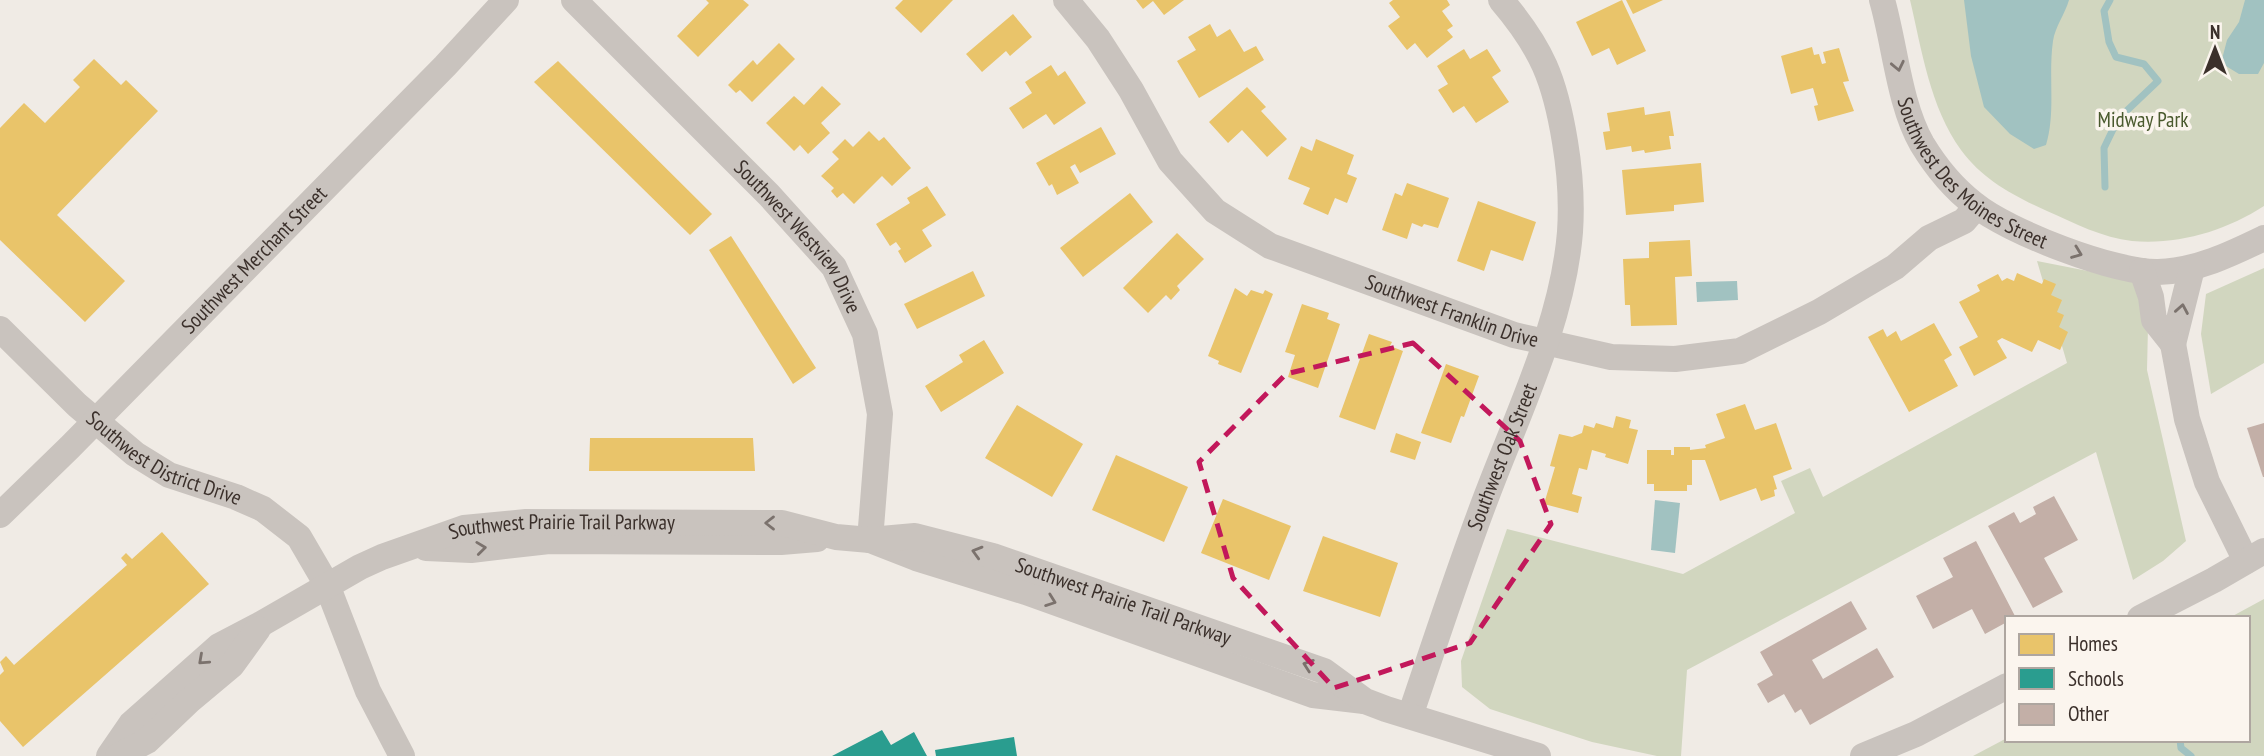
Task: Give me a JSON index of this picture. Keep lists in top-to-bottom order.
{
  "streets": {
    "street": [
      "Southwest Des Moines Street",
      "Southwest Westview Drive",
      "Southwest Merchant Street",
      "Southwest Franklin Drive",
      "Southwest District Drive",
      "Southwest Oak Street",
      "Southwest Prairie Trail Parkway"
    ]
  },
  "crossings": [
    ["Southwest Des Moines Street", "Southwest Franklin Drive"],
    ["Southwest Westview Drive", "Southwest Prairie Trail Parkway"],
    ["Southwest Merchant Street", "Southwest District Drive"],
    ["Southwest Franklin Drive", "Southwest Oak Street"],
    ["Southwest District Drive", "Southwest Prairie Trail Parkway"],
    ["Southwest Oak Street", "Southwest Prairie Trail Parkway"]
  ],
  "one_way": ["Southwest Des Moines Street"],
  "parks": ["Midway Park"],
  "legend": ["Homes", "Schools", "Other"],
  "north": "top"
}
